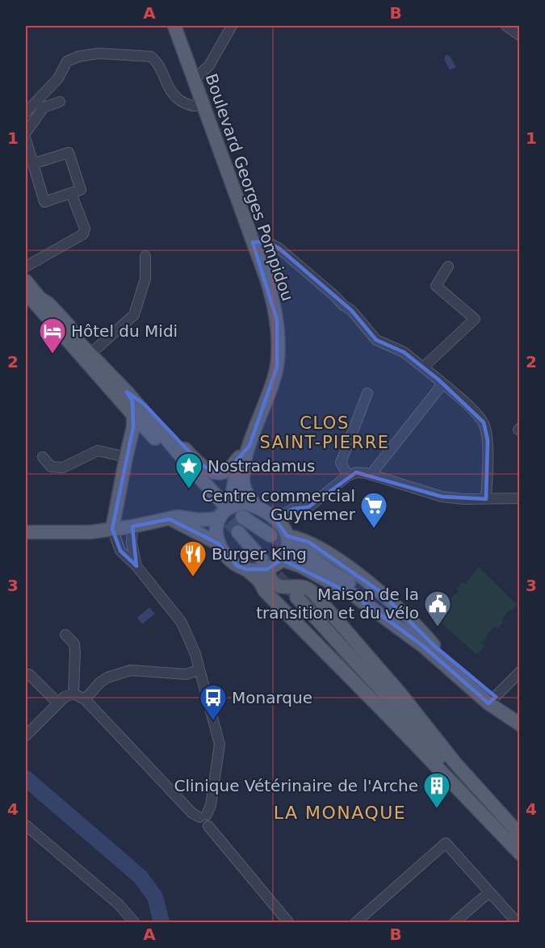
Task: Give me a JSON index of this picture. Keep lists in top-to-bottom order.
{
  "streets": {
    "main road": ["Boulevard Georges Pompidou"]
  },
  "districts": ["CLOS SAINT-PIERRE", "LA MONAQUE"],
  "places": {
    "hotel": ["Hôtel du Midi"],
    "place": ["Nostradamus"],
    "supermarket": ["Centre commercial Guynemer"],
    "restaurant": ["Burger King"],
    "public building": ["Maison de la transition et du vélo"],
    "bus stop": ["Monarque"],
    "building": ["Clinique Vétérinaire de l'Arche"]
  },
  "grid": {
    "columns": ["A", "B"],
    "rows": [
      "1",
      "2",
      "3",
      "4"
    ]
  }
}
